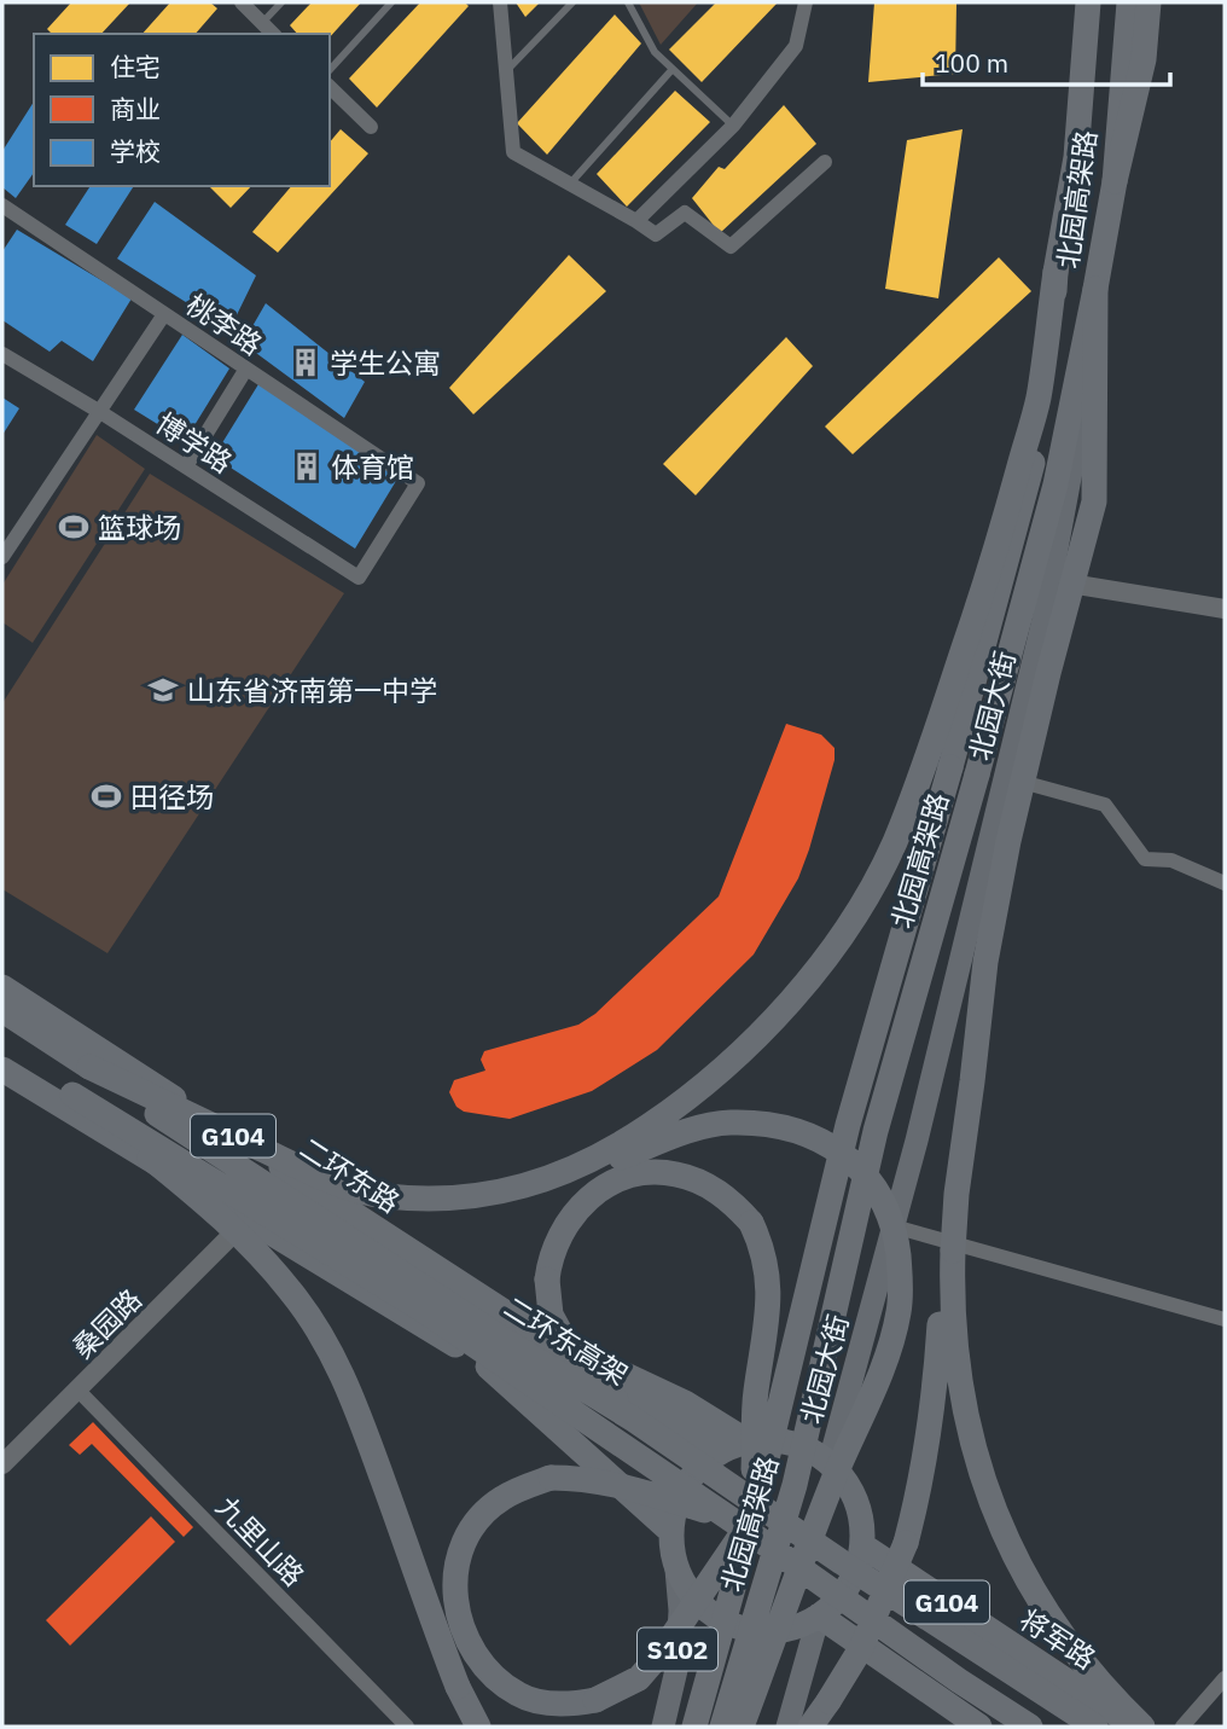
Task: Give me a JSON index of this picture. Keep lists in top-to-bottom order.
{
  "streets": {
    "highway": [
      "北园高架路",
      "G104",
      "二环东路",
      "二环东高架",
      "将军路"
    ],
    "main road": ["北园大街", "S102"],
    "street": [
      "桃李路",
      "博学路",
      "桑园路",
      "九里山路"
    ]
  },
  "crossings": [
    ["北园高架路", "北园大街"],
    ["北园高架路", "二环东高架"],
    ["桃李路", "博学路"],
    ["北园大街", "G104"],
    ["北园大街", "二环东路"],
    ["北园大街", "将军路"],
    ["北园大街", "S102"],
    ["G104", "二环东路"],
    ["G104", "桑园路"],
    ["G104", "将军路"],
    ["G104", "S102"],
    ["二环东路", "将军路"],
    ["二环东路", "S102"],
    ["桑园路", "九里山路"],
    ["将军路", "S102"]
  ],
  "places": {
    "building": ["学生公寓", "体育馆"],
    "sports": ["篮球场", "田径场"],
    "school or university": ["山东省济南第一中学"]
  },
  "legend": ["住宅", "商业", "学校"],
  "scale_bar": "100 m"
}
